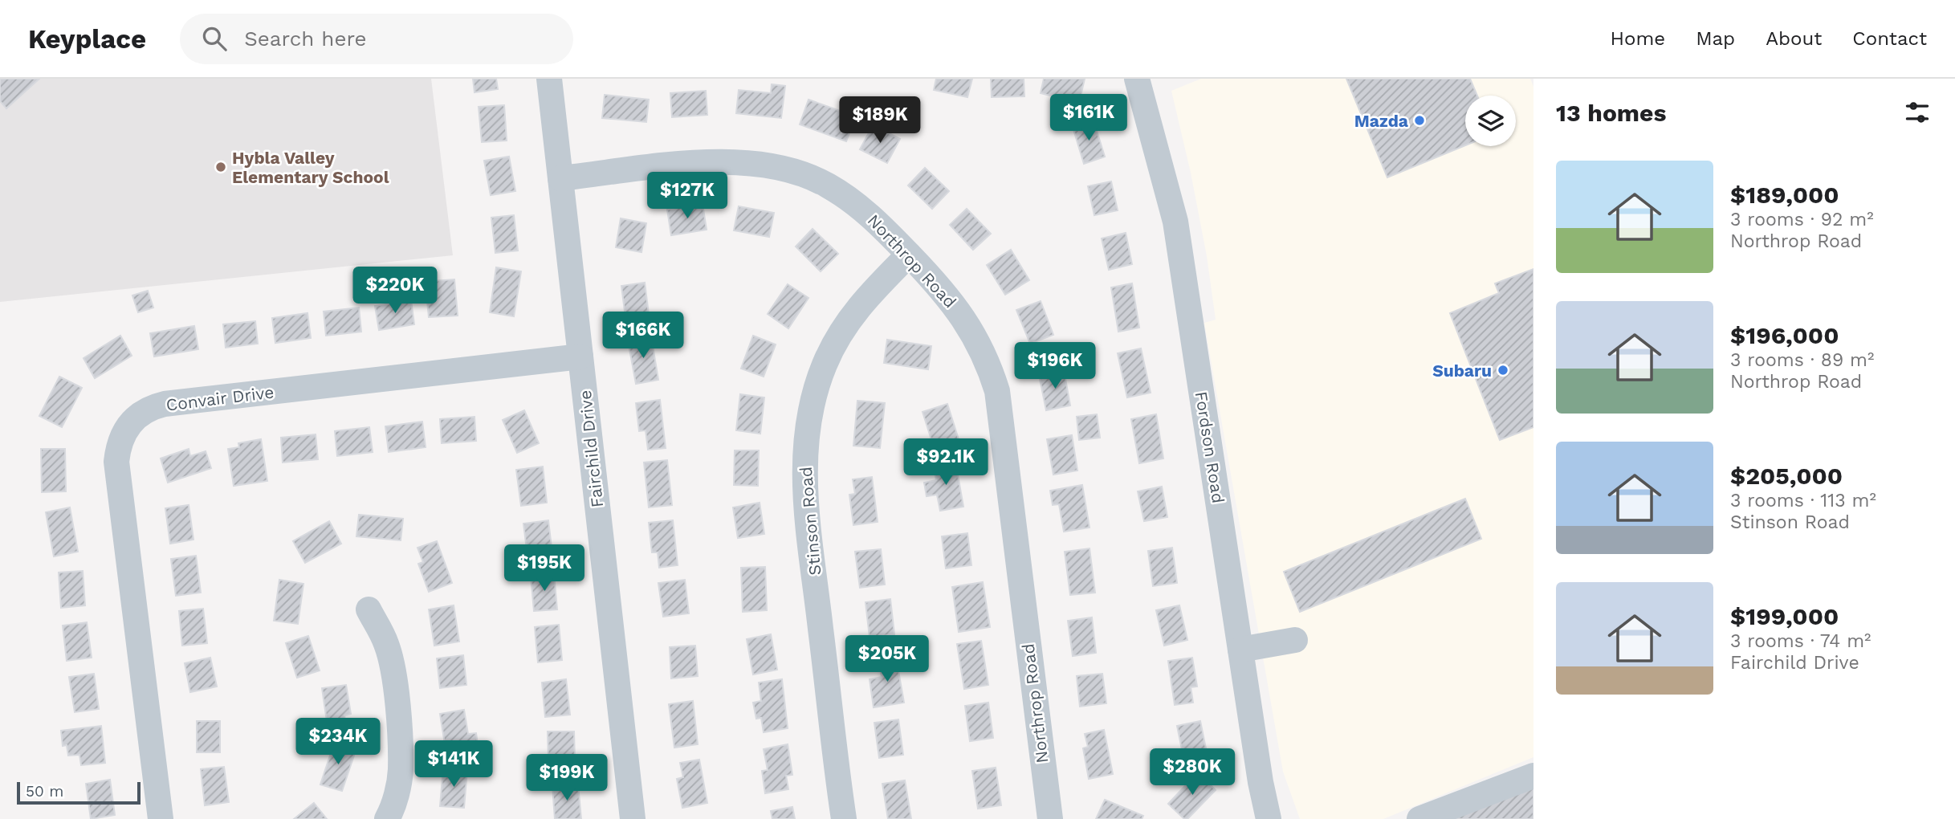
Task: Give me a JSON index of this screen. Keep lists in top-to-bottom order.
{
  "streets": {
    "street": [
      "Northrop Road",
      "Convair Drive",
      "Fordson Road",
      "Fairchild Drive",
      "Stinson Road"
    ]
  },
  "crossings": [
    ["Northrop Road", "Fairchild Drive"],
    ["Northrop Road", "Stinson Road"],
    ["Convair Drive", "Fairchild Drive"]
  ],
  "places": ["Mazda", "Hybla Valley Elementary School", "Subaru"],
  "scale_bar": "50 m",
  "page": {
    "header": "Keyplace",
    "search": "Search here",
    "nav": [
      "Home",
      "Map",
      "About",
      "Contact"
    ],
    "heading": "13 homes",
    "price": [
      "$161K",
      "$189K",
      "$127K",
      "$220K",
      "$166K",
      "$196K",
      "$92.1K",
      "$195K",
      "$205K",
      "$234K",
      "$141K",
      "$280K",
      "$199K"
    ],
    "list": [
      {
        "name": "$189,000",
        "note": "3 rooms · 92 m² · Northrop Road"
      },
      {
        "name": "$196,000",
        "note": "3 rooms · 89 m² · Northrop Road"
      },
      {
        "name": "$205,000",
        "note": "3 rooms · 113 m² · Stinson Road"
      },
      {
        "name": "$199,000",
        "note": "3 rooms · 74 m² · Fairchild Drive"
      }
    ],
    "scale": "50 m"
  }
}
